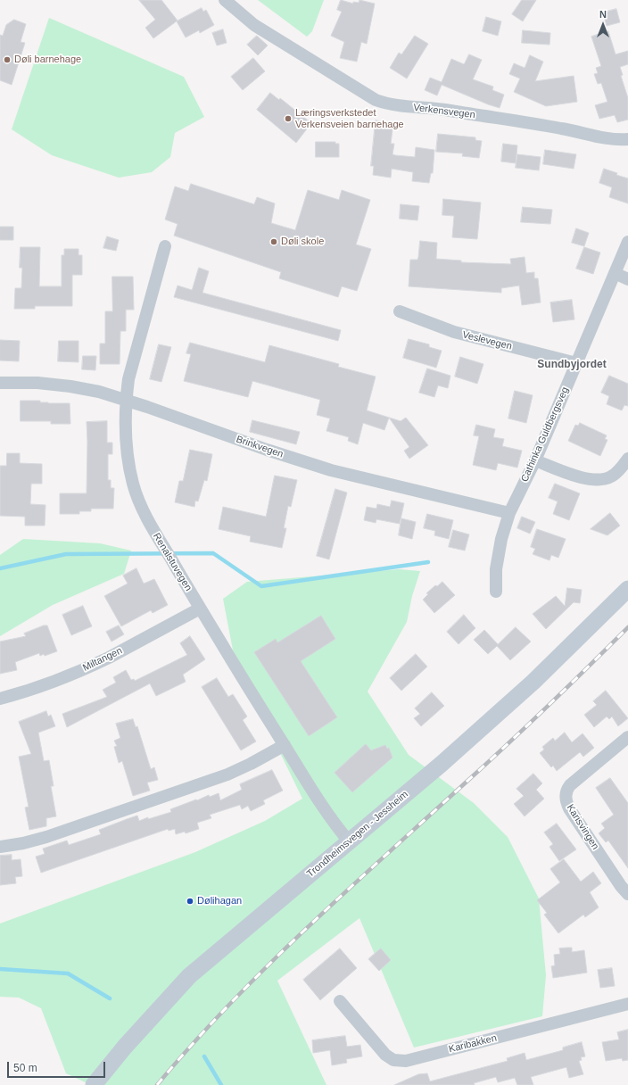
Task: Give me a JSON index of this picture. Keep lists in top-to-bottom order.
{
  "streets": {
    "main road": ["Trondheimsvegen - Jessheim"],
    "street": [
      "Verkensvegen",
      "Veslevegen",
      "Cathinka Guldbergsveg",
      "Brinkvegen",
      "Renalstuvegen",
      "Miltangen",
      "Karisvingen",
      "Karibakken"
    ]
  },
  "crossings": [
    ["Veslevegen", "Cathinka Guldbergsveg"],
    ["Cathinka Guldbergsveg", "Brinkvegen"],
    ["Brinkvegen", "Renalstuvegen"],
    ["Renalstuvegen", "Miltangen"],
    ["Renalstuvegen", "Trondheimsvegen - Jessheim"]
  ],
  "districts": ["Sundbyjordet"],
  "places": [
    "Døli barnehage",
    "Læringsverkstedet Verkensveien barnehage",
    "Døli skole",
    "Dølihagan"
  ],
  "scale_bar": "50 m",
  "north": "top"
}
